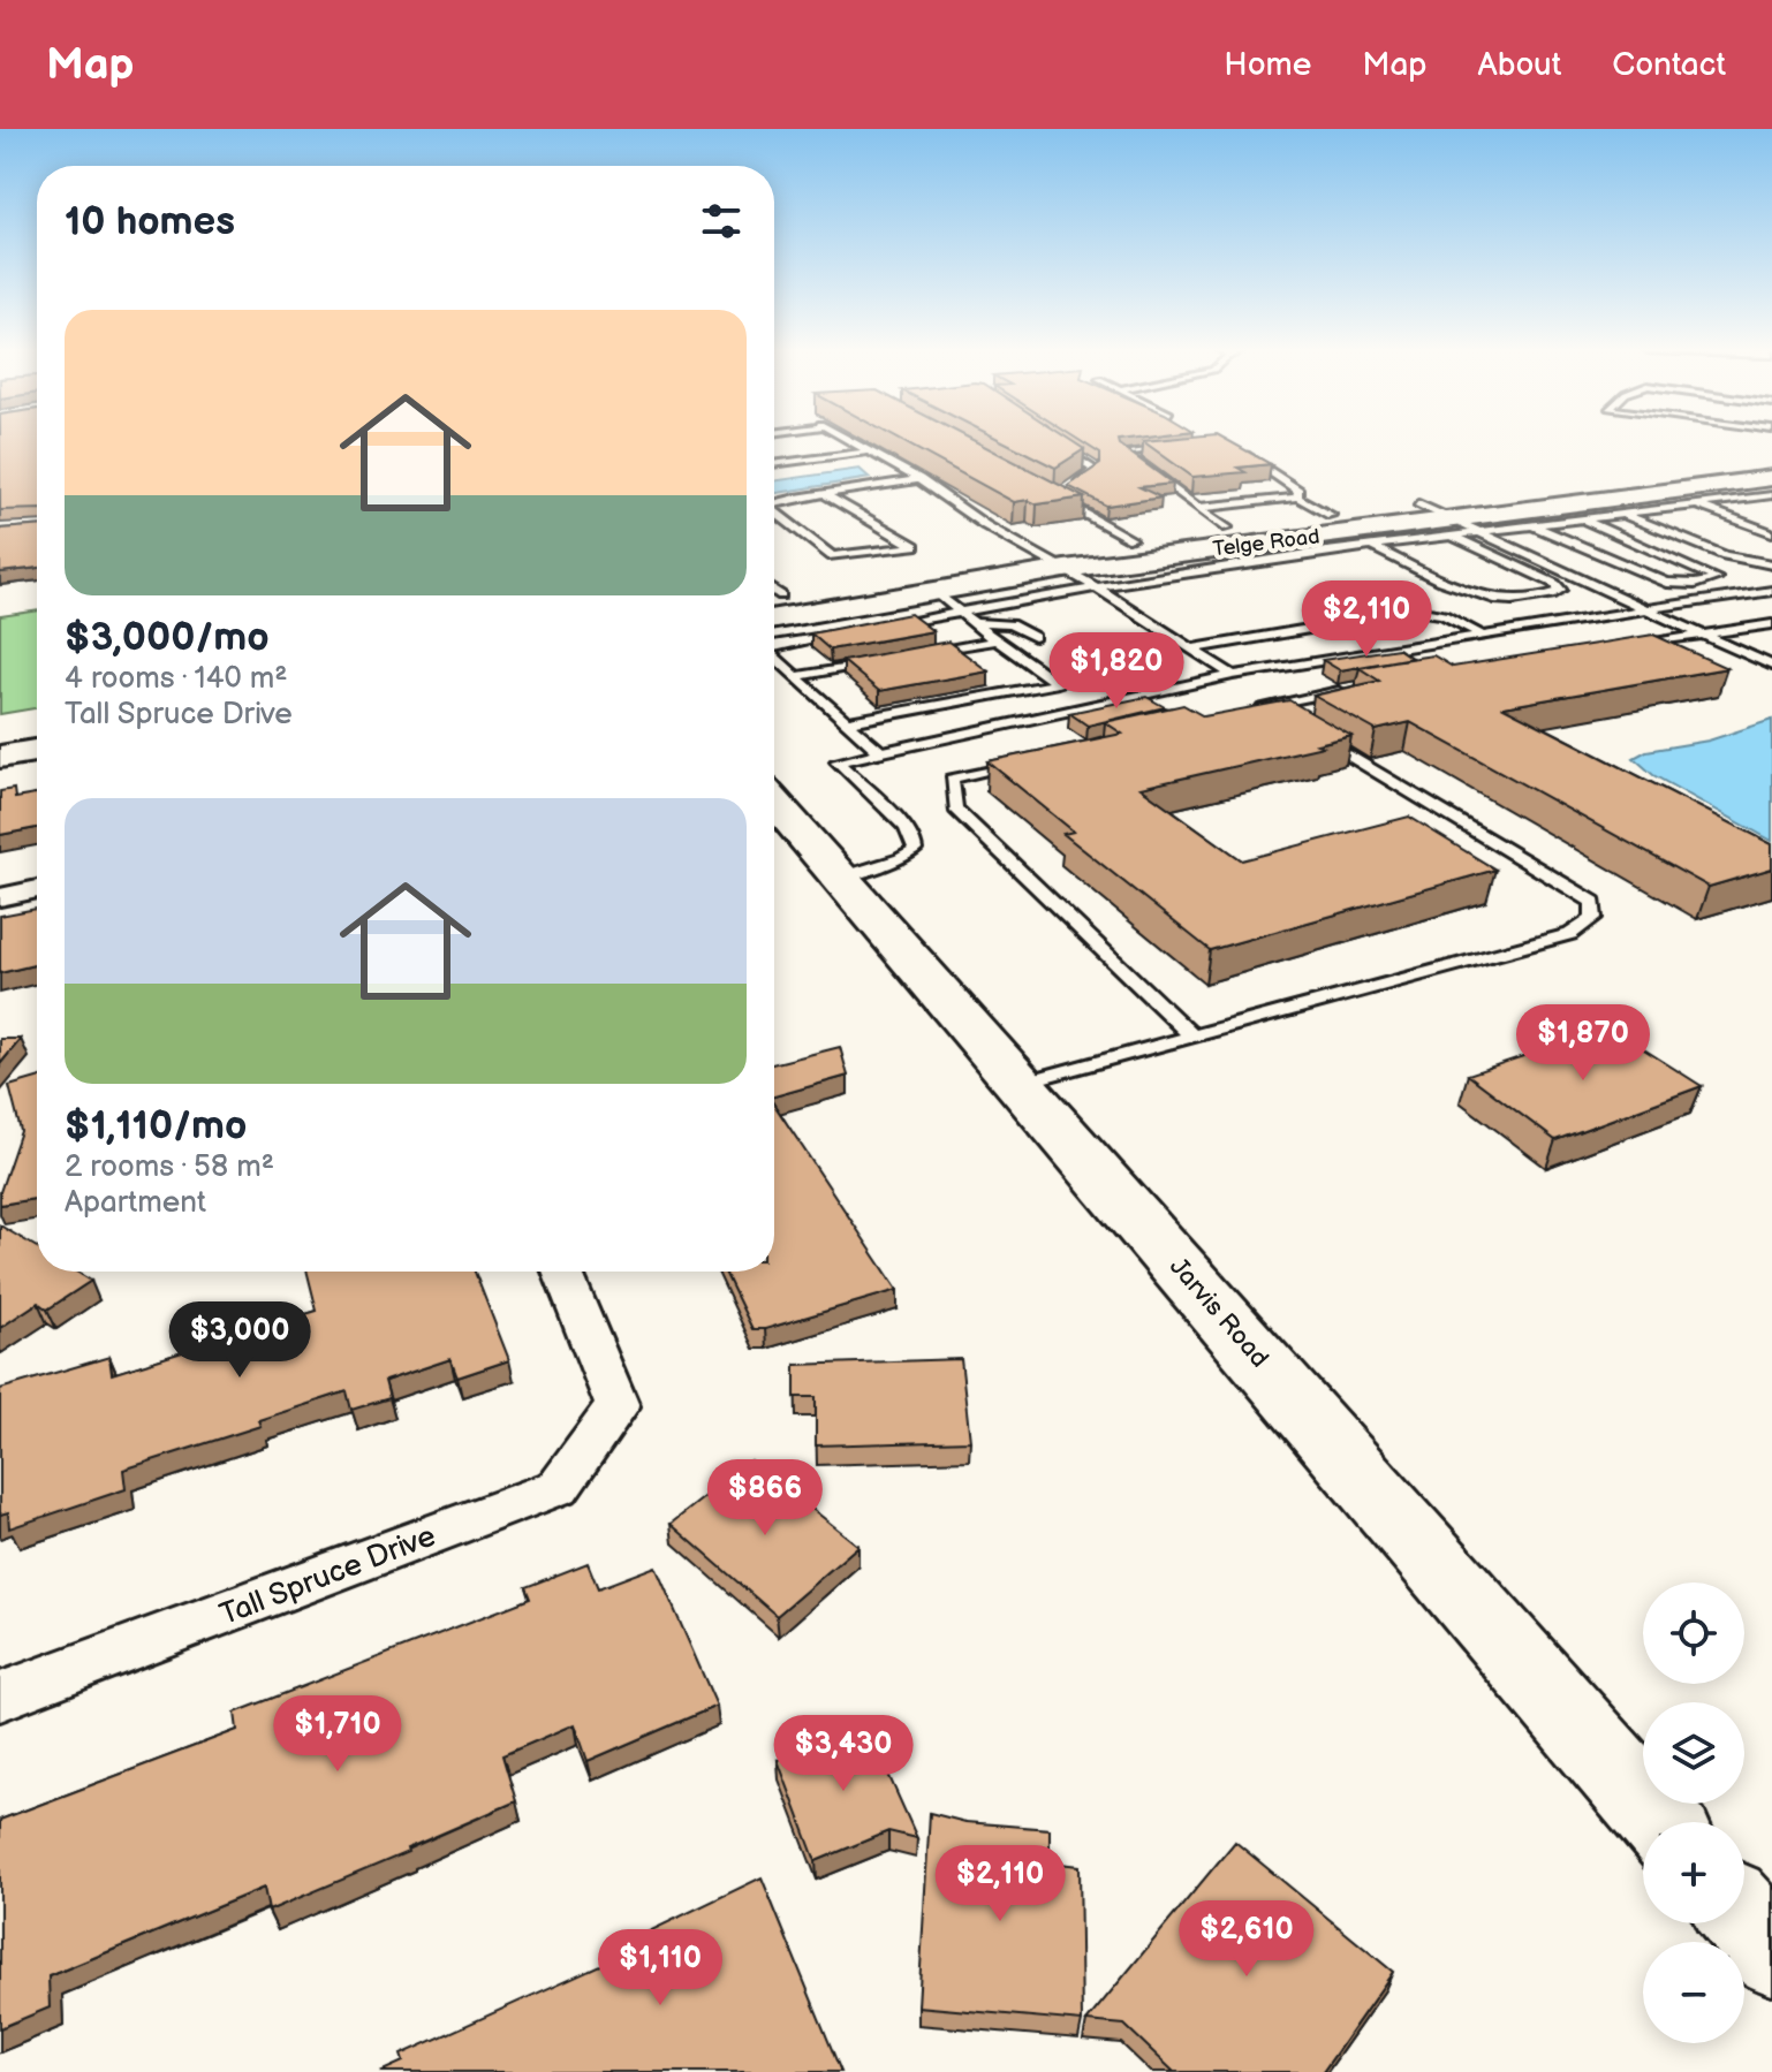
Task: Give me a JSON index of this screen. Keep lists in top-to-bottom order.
{
  "streets": {
    "main road": ["Telge Road", "Jarvis Road"],
    "street": ["Tall Spruce Drive"]
  },
  "page": {
    "header": "Map",
    "nav": [
      "Home",
      "Map",
      "About",
      "Contact"
    ],
    "heading": "10 homes",
    "list": [
      {
        "name": "$3,000/mo",
        "note": "4 rooms · 140 m² · Tall Spruce Drive"
      },
      {
        "name": "$1,110/mo",
        "note": "2 rooms · 58 m² · Apartment"
      }
    ],
    "price": [
      "$2,110",
      "$1,820",
      "$1,870",
      "$3,000",
      "$866",
      "$1,710",
      "$3,430",
      "$2,110",
      "$2,610",
      "$1,110"
    ],
    "map_buttons": ["+", "−"]
  }
}
